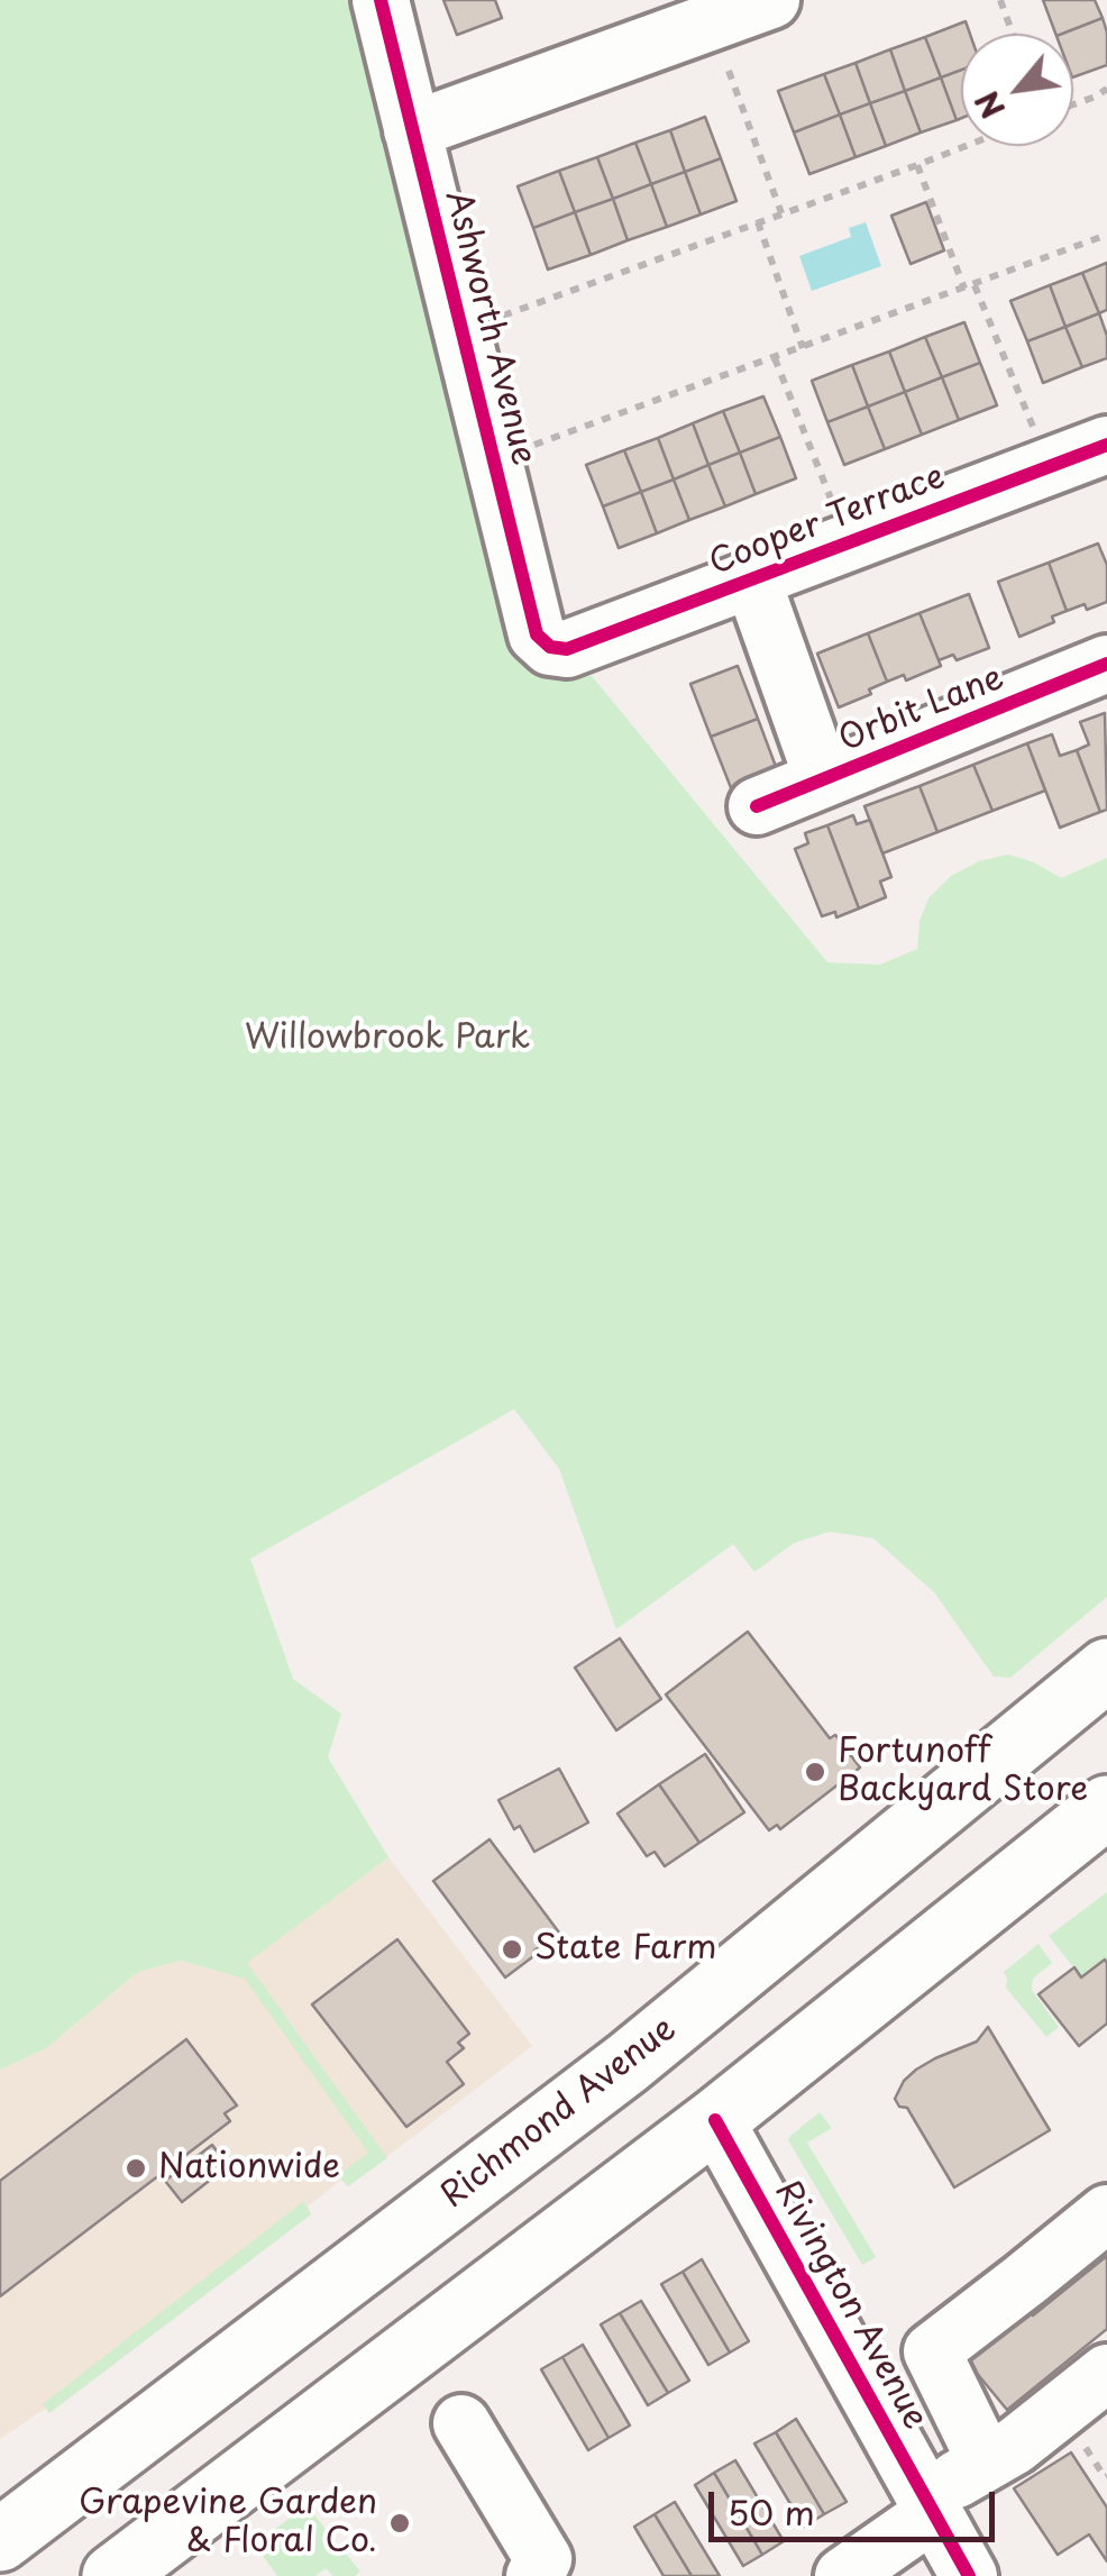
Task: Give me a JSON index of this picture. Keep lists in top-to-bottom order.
{
  "streets": {
    "main road": ["Richmond Avenue"],
    "street": [
      "Ashworth Avenue",
      "Cooper Terrace",
      "Orbit Lane",
      "Rivington Avenue"
    ]
  },
  "crossings": [
    ["Ashworth Avenue", "Cooper Terrace"],
    ["Cooper Terrace", "Orbit Lane"]
  ],
  "parks": ["Willowbrook Park"],
  "places": [
    "Fortunoff Backyard Store",
    "State Farm",
    "Nationwide",
    "Grapevine Garden & Floral Co."
  ],
  "scale_bar": "50 m",
  "north": "bottom left"
}
